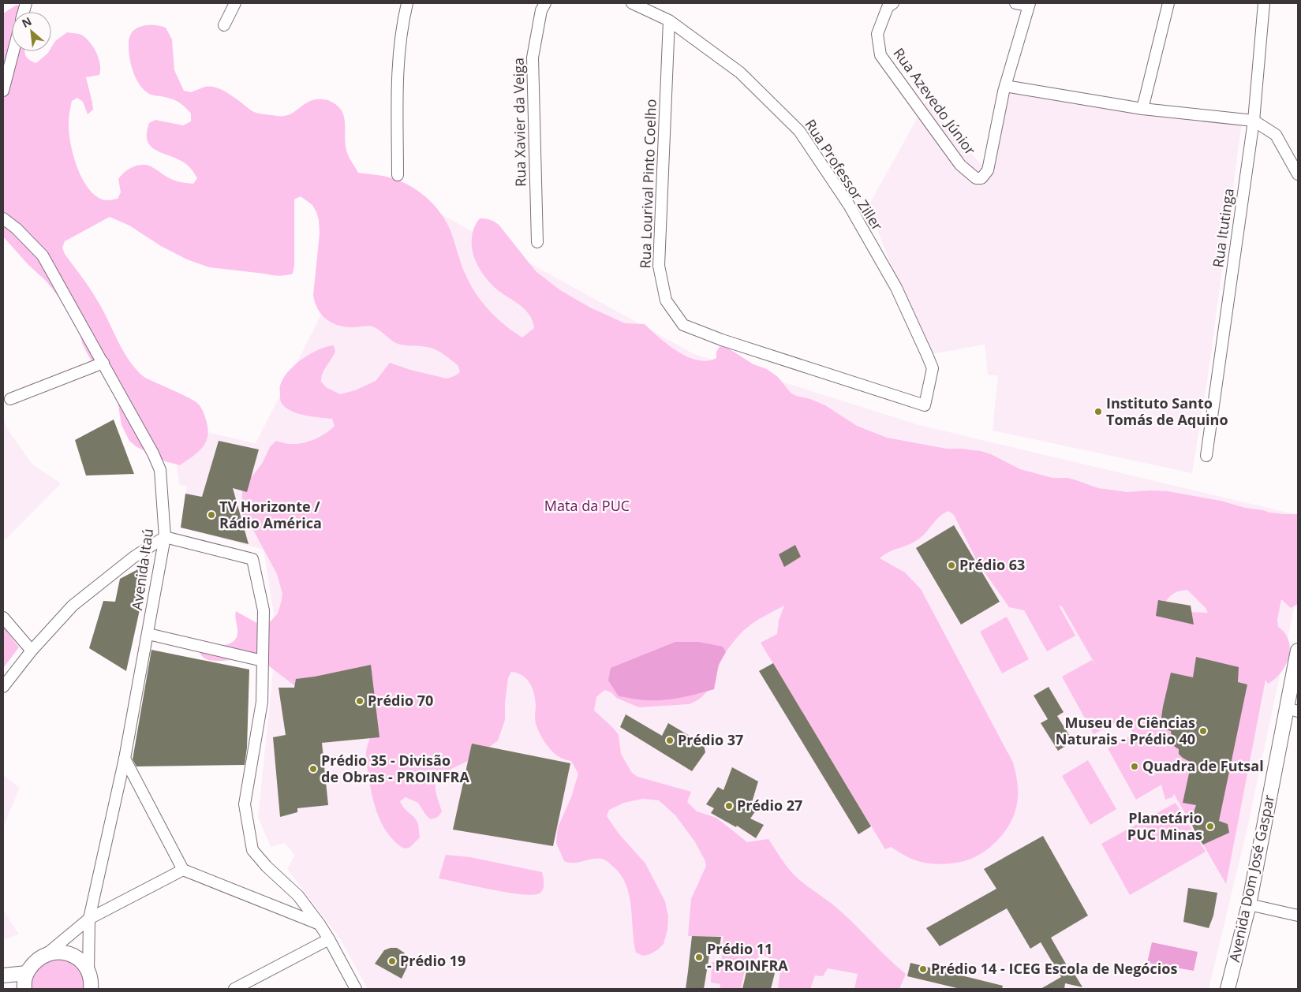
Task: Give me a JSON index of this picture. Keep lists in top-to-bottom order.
{
  "streets": {
    "street": [
      "Rua Azevedo Júnior",
      "Rua Xavier da Veiga",
      "Rua Professor Ziller",
      "Rua Lourival Pinto Coelho",
      "Rua Itutinga",
      "Avenida Itaú",
      "Avenida Dom José Gaspar"
    ]
  },
  "crossings": [
    ["Rua Professor Ziller", "Rua Lourival Pinto Coelho"]
  ],
  "parks": ["Mata da PUC"],
  "places": [
    "Instituto Santo Tomás de Aquino",
    "TV Horizonte / Rádio América",
    "Prédio 63",
    "Prédio 70",
    "Museu de Ciências Naturais - Prédio 40",
    "Prédio 37",
    "Quadra de Futsal",
    "Prédio 35 - Divisão de Obras - PROINFRA",
    "Prédio 27",
    "Planetário PUC Minas",
    "Prédio 11 - PROINFRA",
    "Prédio 19",
    "Prédio 14 - ICEG Escola de Negócios"
  ],
  "north": "top left"
}
